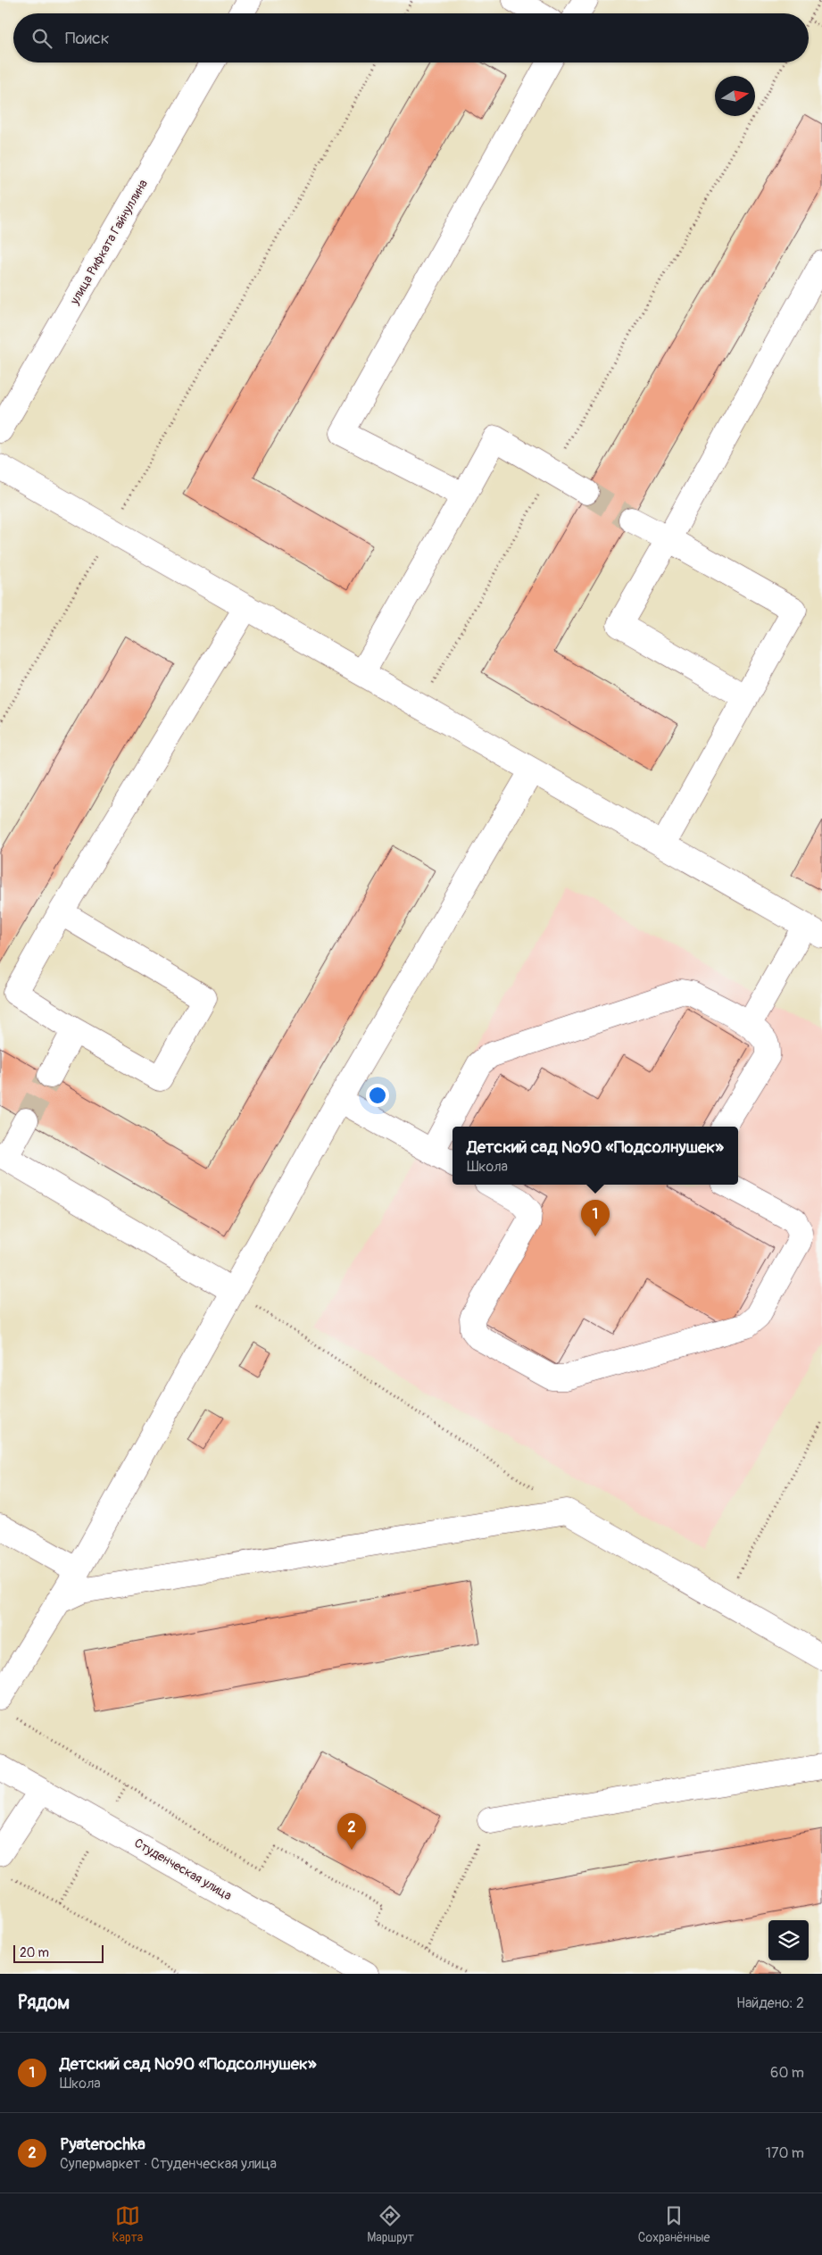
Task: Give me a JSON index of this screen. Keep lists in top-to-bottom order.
{
  "streets": {
    "street": ["улица Рифката Гайнуллина", "Студенческая улица"]
  },
  "scale_bar": "20 m",
  "north": "right",
  "page": {
    "search": "Поиск",
    "popup": ["Детский сад №90 «Подсолнушек»", "Школа"],
    "pins": ["1", "2"],
    "scale": "20 m",
    "heading": ["Рядом", "Найдено: 2"],
    "list": [
      {
        "mark": "1",
        "name": "Детский сад №90 «Подсолнушек»",
        "note": "Школа",
        "value": "60 m"
      },
      {
        "mark": "2",
        "name": "Pyaterochka",
        "note": "Супермаркет · Студенческая улица",
        "value": "170 m"
      }
    ],
    "nav": ["Карта", "Маршрут", "Сохранённые"]
  }
}
